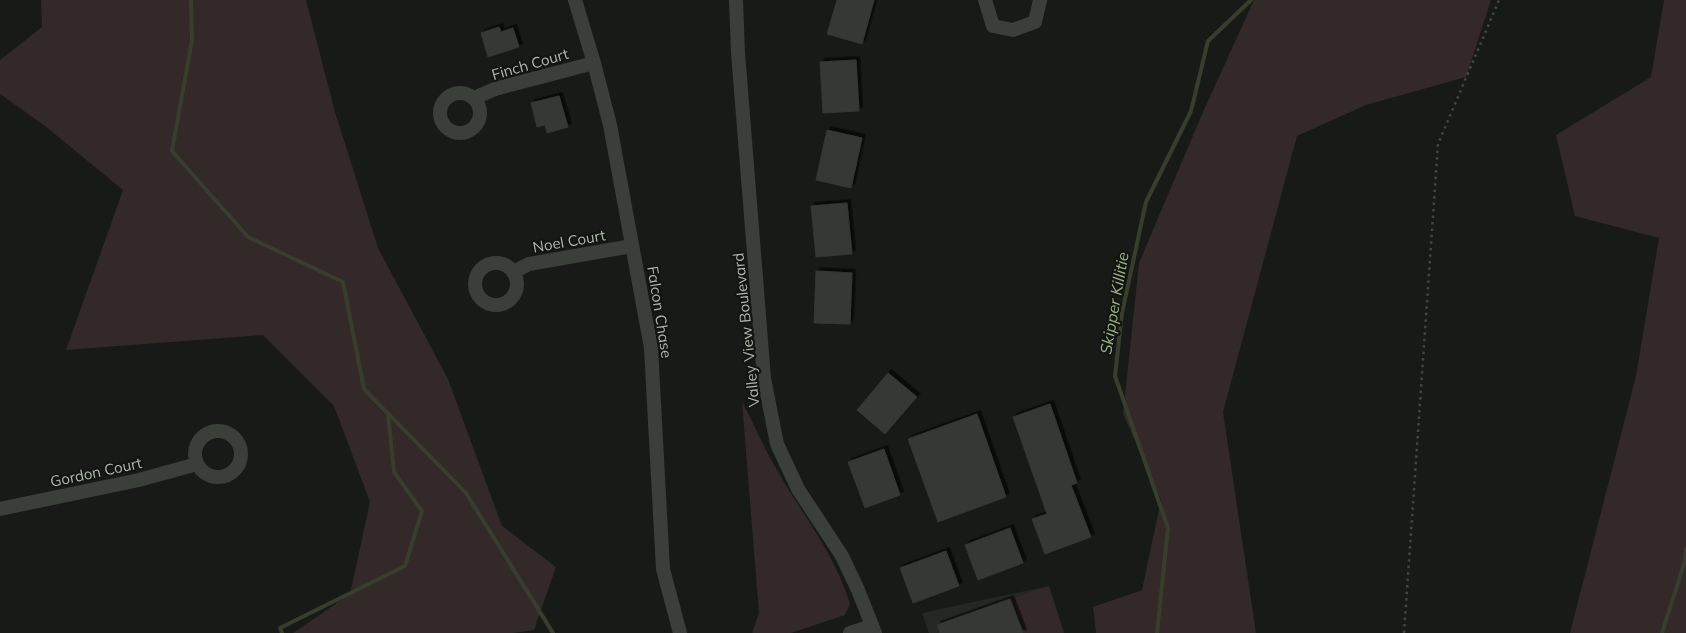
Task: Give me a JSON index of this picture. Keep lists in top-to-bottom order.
{
  "streets": {
    "street": [
      "Finch Court",
      "Noel Court",
      "Falcon Chase",
      "Valley View Boulevard",
      "Gordon Court"
    ]
  },
  "crossings": [
    ["Finch Court", "Falcon Chase"],
    ["Noel Court", "Falcon Chase"]
  ],
  "water": ["Skipper Killitie"]
}
